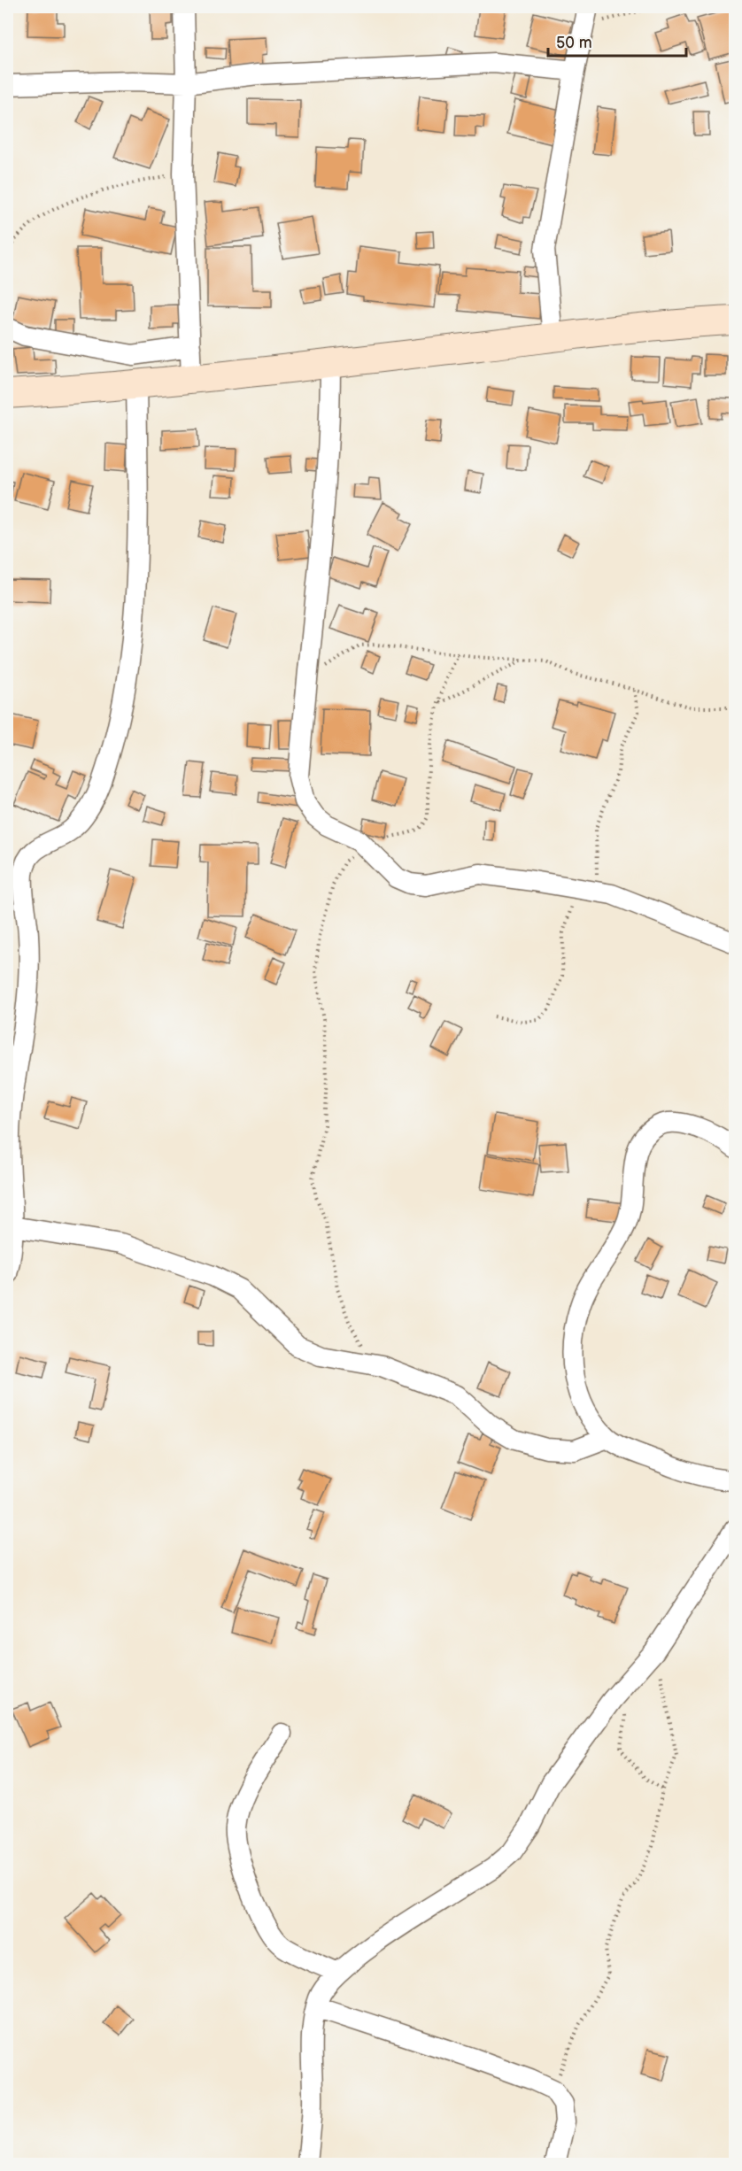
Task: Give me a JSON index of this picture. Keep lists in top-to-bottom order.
{
  "scale_bar": "50 m"
}
